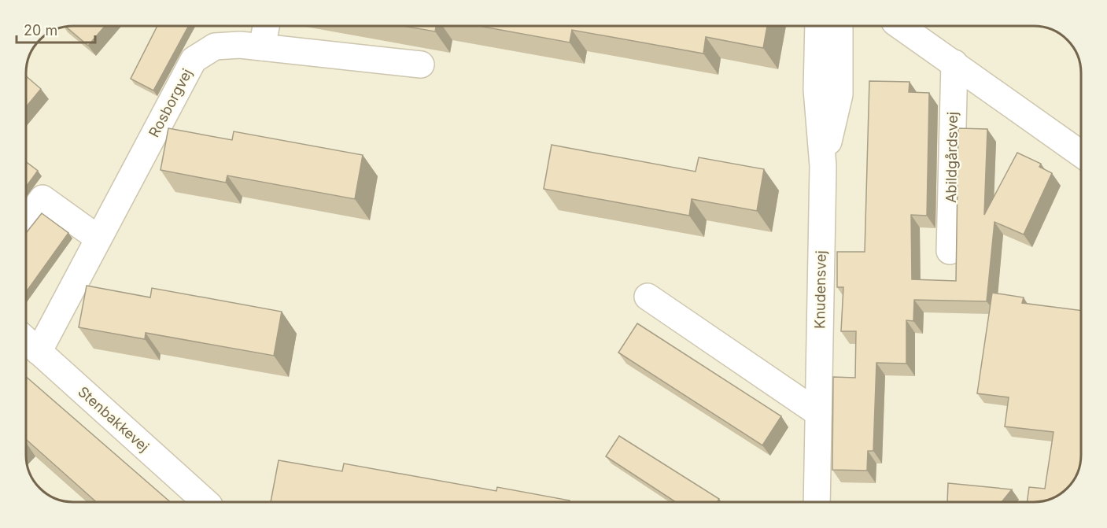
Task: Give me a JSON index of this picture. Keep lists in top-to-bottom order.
{
  "streets": {
    "street": [
      "Rosborgvej",
      "Abildgårdsvej",
      "Knudensvej",
      "Stenbakkevej"
    ]
  },
  "crossings": [
    ["Rosborgvej", "Stenbakkevej"]
  ],
  "scale_bar": "20 m"
}
